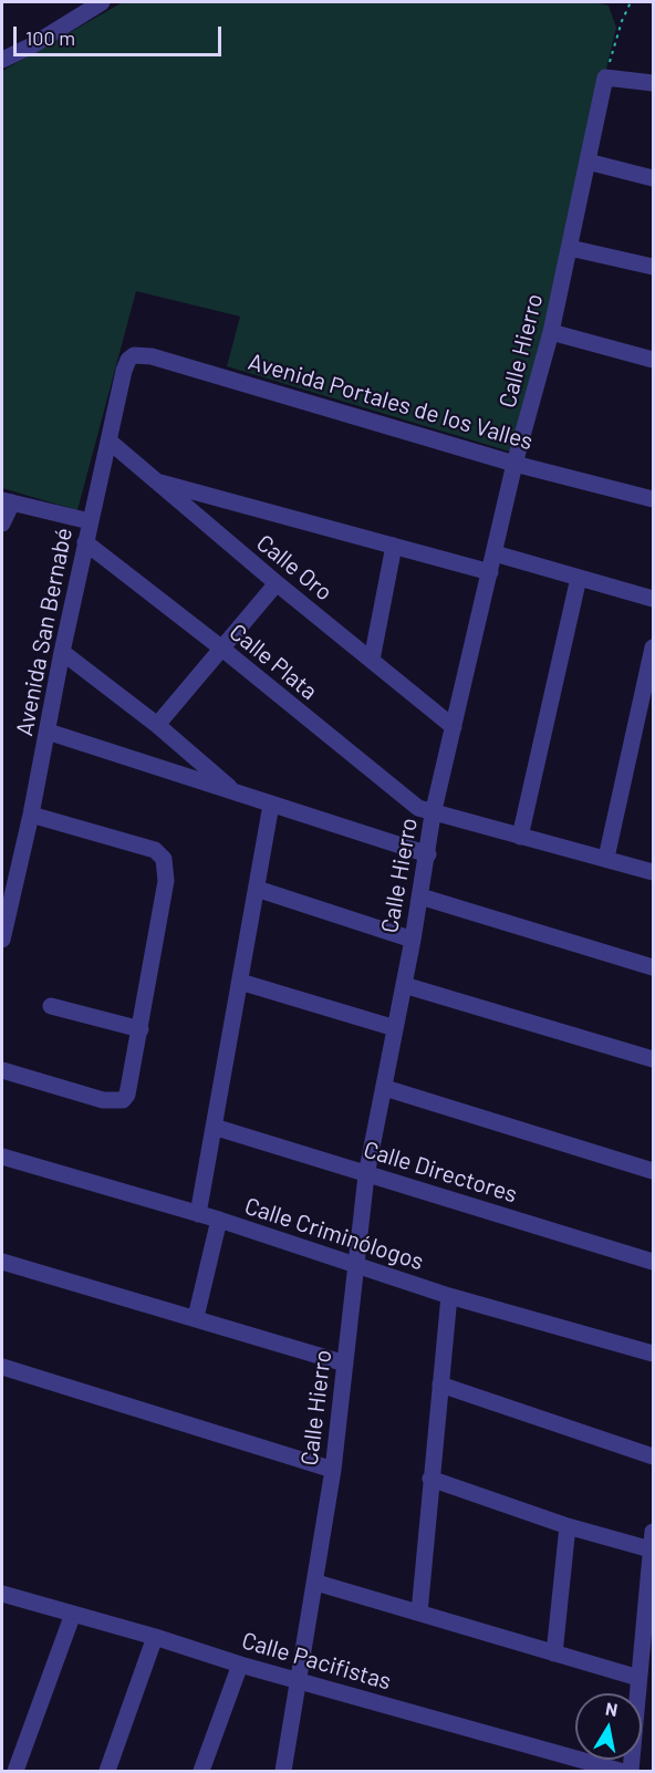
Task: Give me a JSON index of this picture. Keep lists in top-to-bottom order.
{
  "streets": {
    "street": [
      "Calle Hierro",
      "Avenida Portales de los Valles",
      "Calle Oro",
      "Avenida San Bernabé",
      "Calle Plata",
      "Calle Directores",
      "Calle Criminólogos",
      "Calle Pacifistas"
    ]
  },
  "crossings": [
    ["Calle Hierro", "Avenida Portales de los Valles"],
    ["Calle Hierro", "Calle Oro"],
    ["Calle Hierro", "Calle Plata"],
    ["Calle Hierro", "Calle Directores"],
    ["Calle Hierro", "Calle Criminólogos"],
    ["Calle Hierro", "Calle Pacifistas"],
    ["Avenida Portales de los Valles", "Avenida San Bernabé"],
    ["Calle Oro", "Avenida San Bernabé"],
    ["Avenida San Bernabé", "Calle Plata"]
  ],
  "scale_bar": "100 m",
  "north": "top"
}
